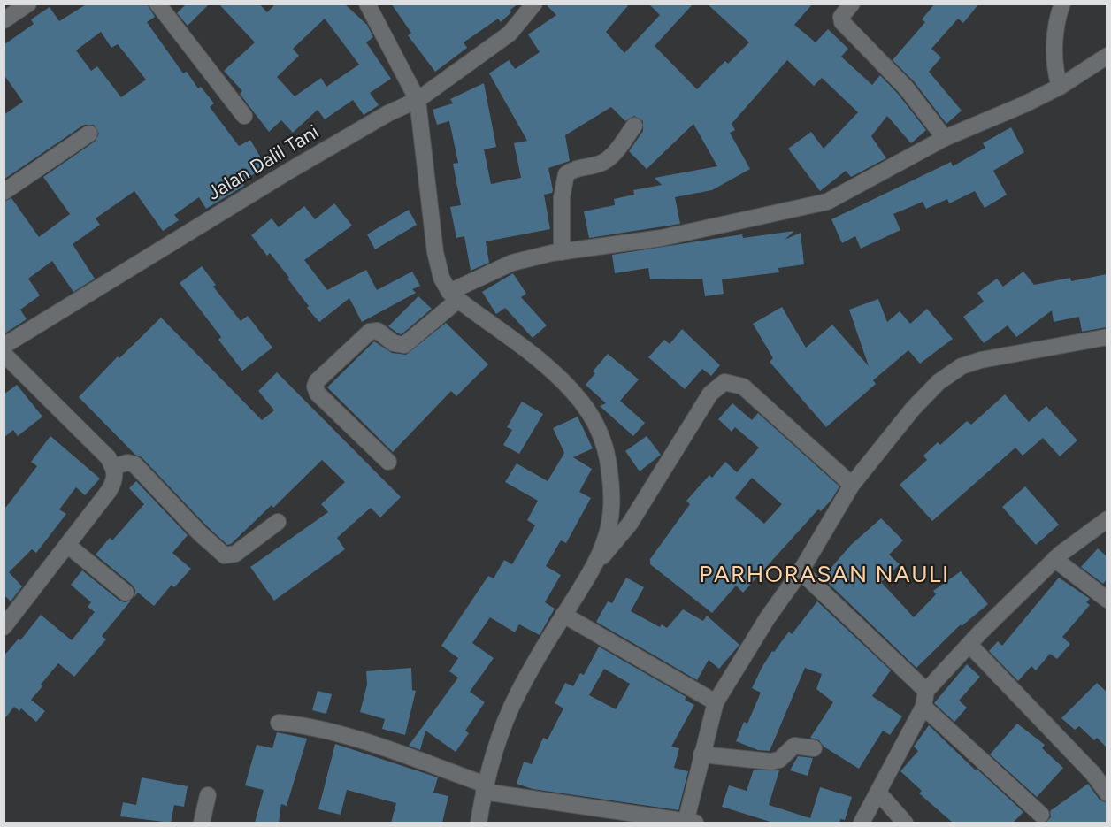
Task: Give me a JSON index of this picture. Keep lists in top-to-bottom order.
{
  "streets": {
    "street": ["Jalan Dalil Tani"]
  },
  "districts": ["PARHORASAN NAULI"]
}
